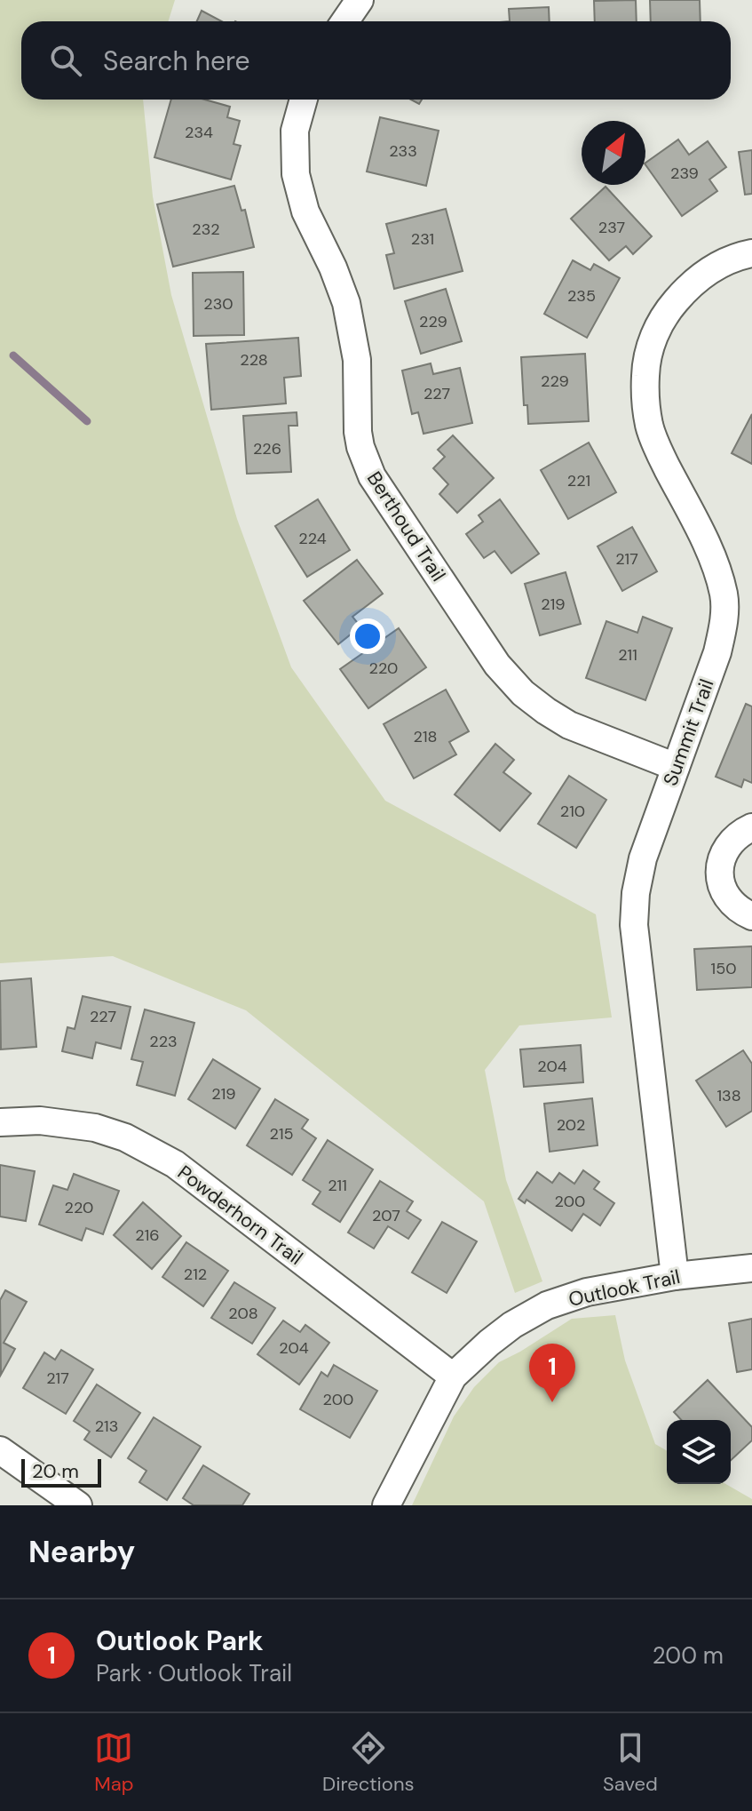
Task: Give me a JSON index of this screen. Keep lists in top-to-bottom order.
{
  "streets": {
    "street": [
      "Berthoud Trail",
      "Summit Trail",
      "Powderhorn Trail",
      "Outlook Trail"
    ]
  },
  "crossings": [
    ["Berthoud Trail", "Summit Trail"],
    ["Summit Trail", "Outlook Trail"],
    ["Powderhorn Trail", "Outlook Trail"]
  ],
  "house_numbers": [
    "234",
    "233",
    "239",
    "237",
    "232",
    "231",
    "235",
    "230",
    "229",
    "228",
    "229",
    "227",
    "226",
    "221",
    "224",
    "217",
    "219",
    "211",
    "220",
    "218",
    "210",
    "150",
    "227",
    "223",
    "204",
    "219",
    "138",
    "202",
    "215",
    "211",
    "200",
    "220",
    "207",
    "216",
    "212",
    "208",
    "204",
    "217",
    "200",
    "213"
  ],
  "scale_bar": "20 m",
  "north": "top right",
  "page": {
    "search": "Search here",
    "pins": "1",
    "scale": "20 m",
    "heading": "Nearby",
    "list": [
      {
        "mark": "1",
        "name": "Outlook Park",
        "note": "Park · Outlook Trail",
        "value": "200 m"
      }
    ],
    "nav": ["Map", "Directions", "Saved"]
  }
}
